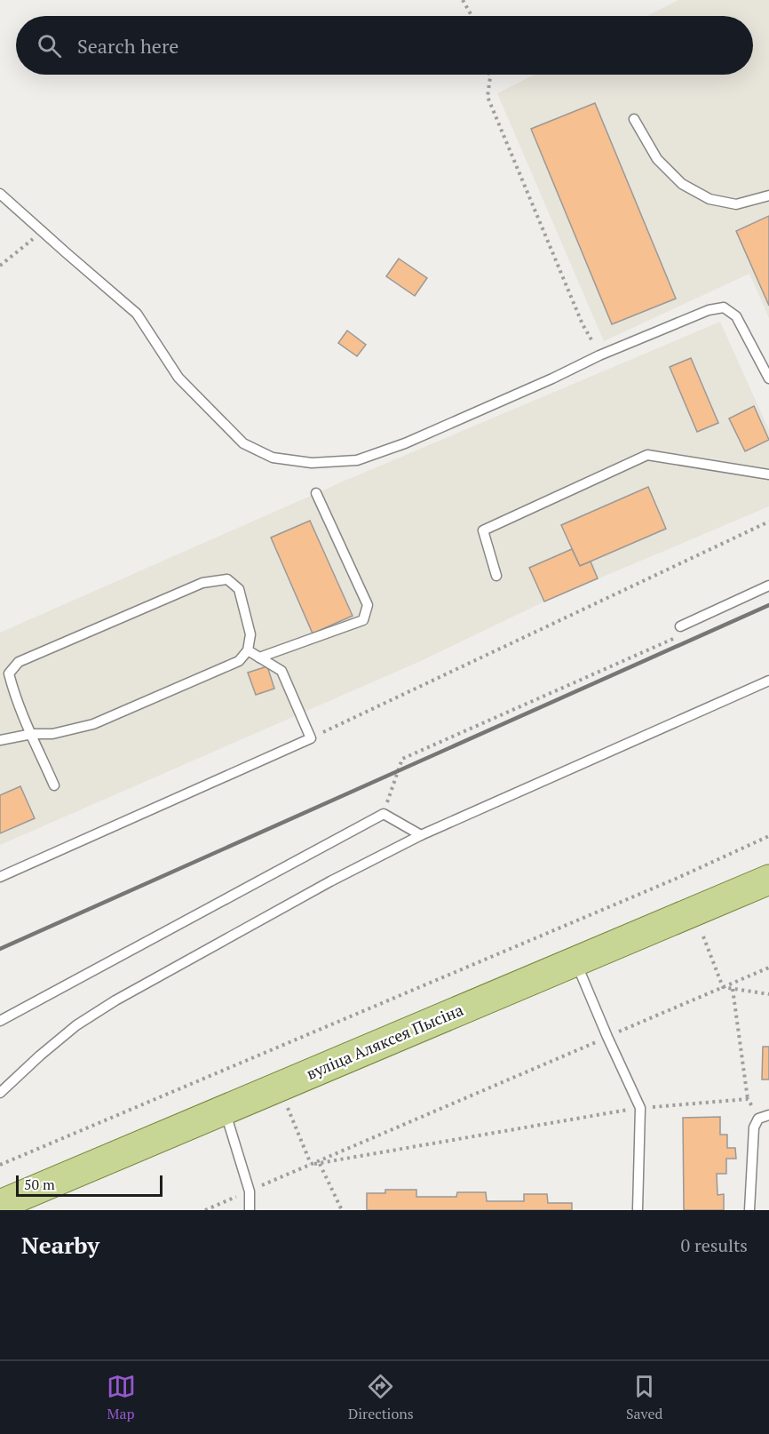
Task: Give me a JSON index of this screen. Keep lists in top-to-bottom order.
{
  "streets": {
    "main road": ["вуліца Аляксея Пысіна"]
  },
  "scale_bar": "50 m",
  "page": {
    "search": "Search here",
    "scale": "50 m",
    "heading": ["Nearby", "0 results"],
    "nav": ["Map", "Directions", "Saved"]
  }
}
